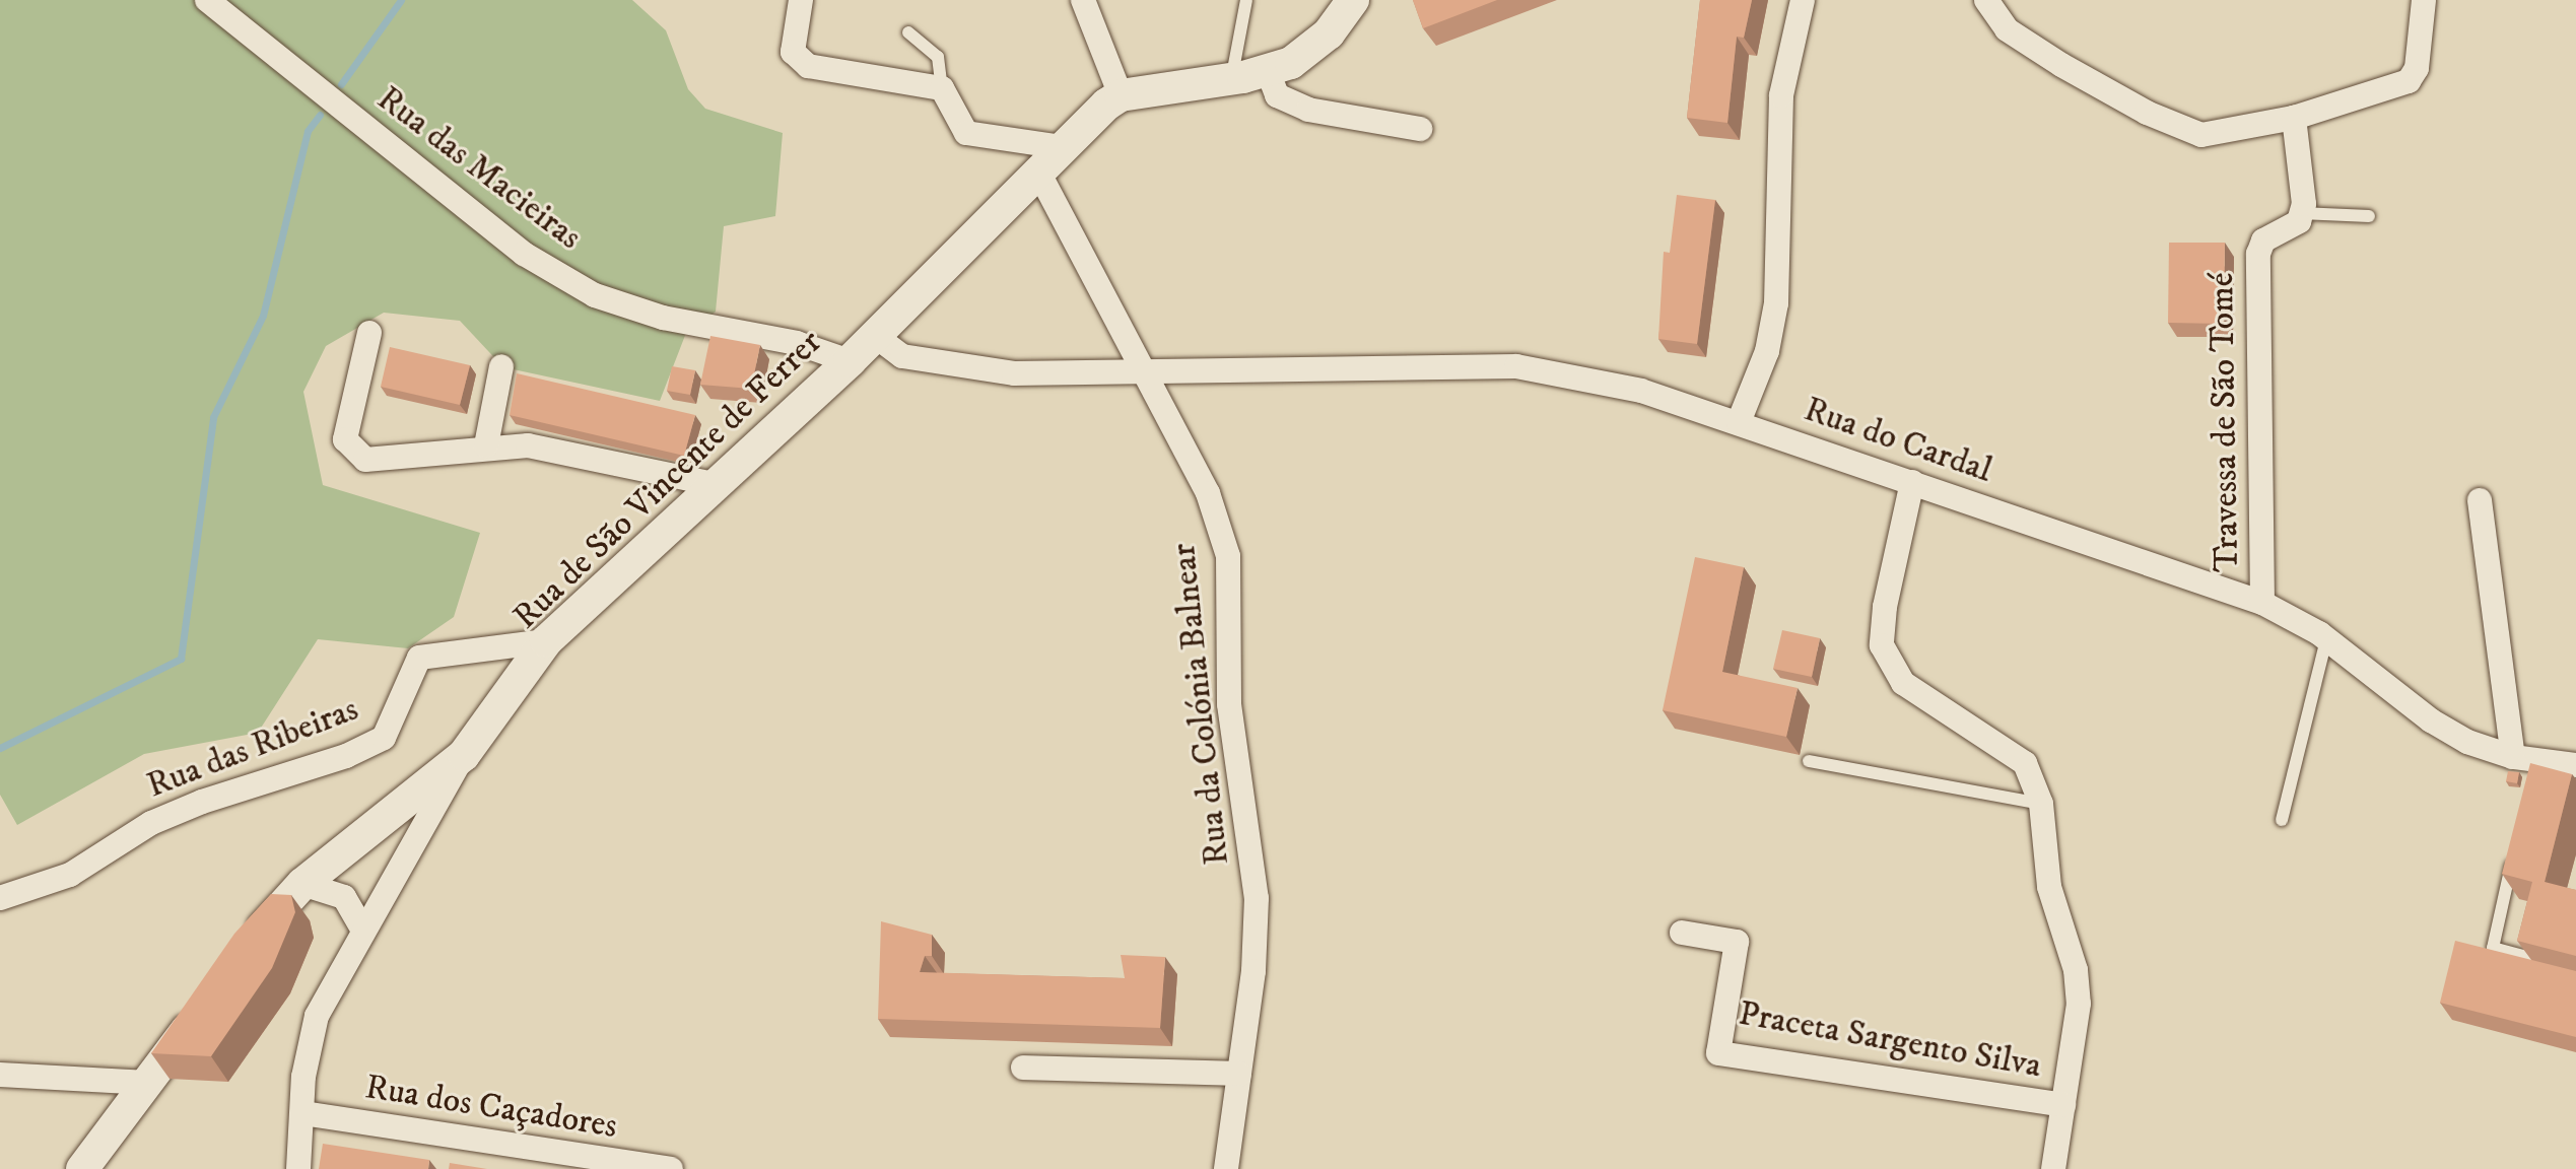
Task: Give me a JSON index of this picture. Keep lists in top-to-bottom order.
{
  "streets": {
    "street": [
      "Rua das Macieiras",
      "Travessa de São Tomé",
      "Rua do Cardal",
      "Rua de São Vincente de Ferrer",
      "Rua da Colónia Balnear",
      "Rua das Ribeiras",
      "Praceta Sargento Silva",
      "Rua dos Caçadores"
    ]
  },
  "crossings": [
    ["Rua das Macieiras", "Rua de São Vincente de Ferrer"],
    ["Travessa de São Tomé", "Rua do Cardal"],
    ["Rua do Cardal", "Rua de São Vincente de Ferrer"],
    ["Rua do Cardal", "Rua da Colónia Balnear"],
    ["Rua de São Vincente de Ferrer", "Rua da Colónia Balnear"],
    ["Rua de São Vincente de Ferrer", "Rua das Ribeiras"]
  ]
}
